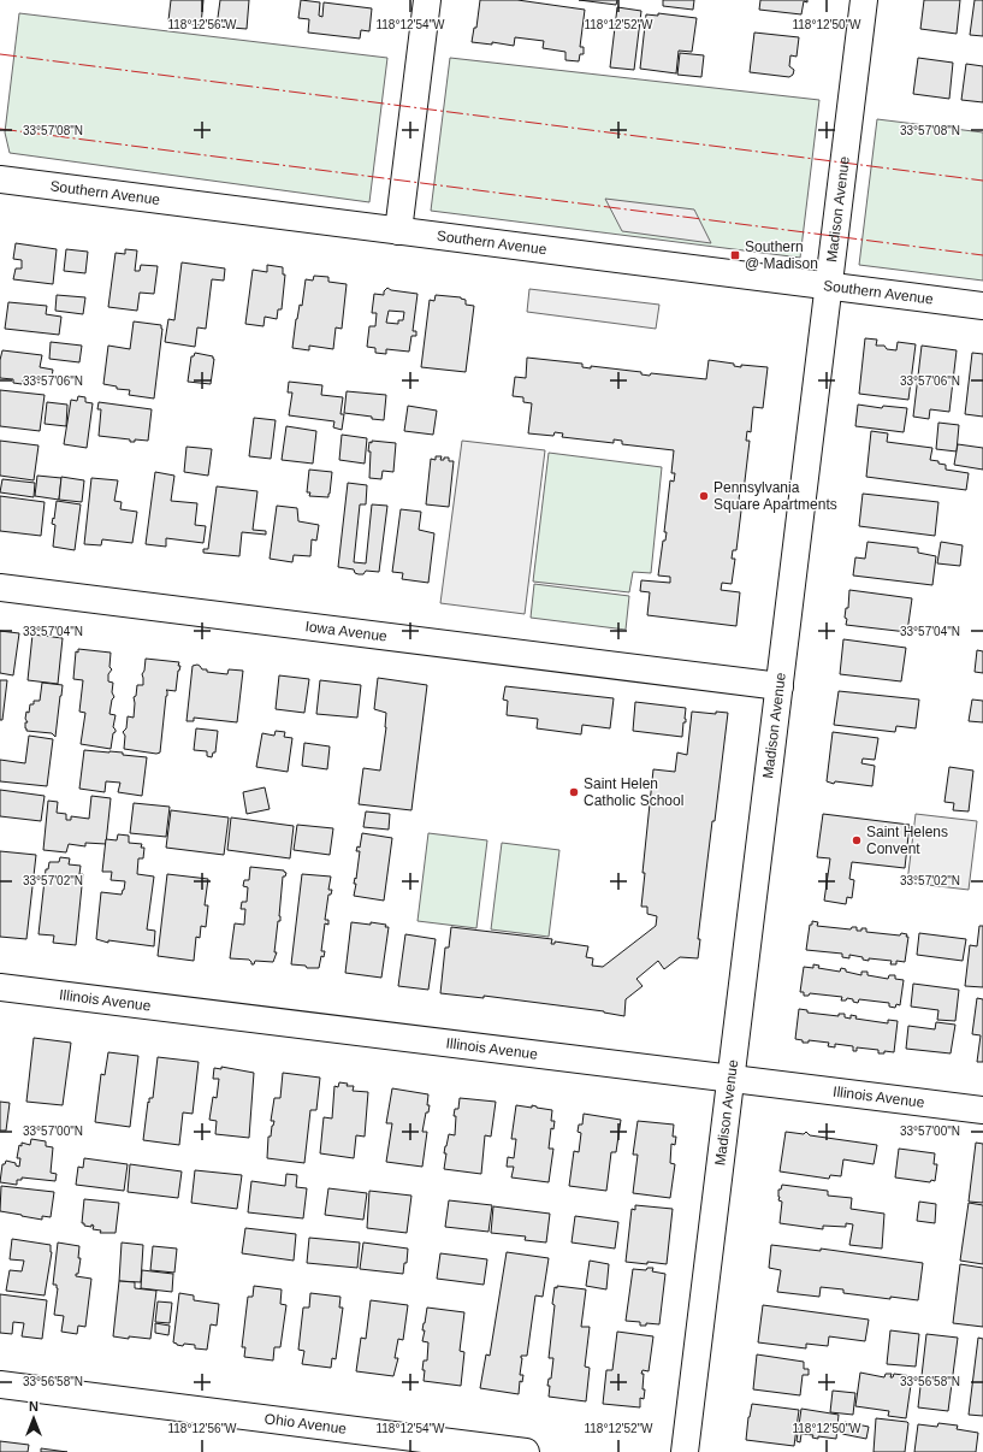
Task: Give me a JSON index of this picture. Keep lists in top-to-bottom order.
{
  "streets": {
    "street": [
      "Southern Avenue",
      "Madison Avenue",
      "Iowa Avenue",
      "Illinois Avenue",
      "Ohio Avenue"
    ]
  },
  "crossings": [
    ["Southern Avenue", "Madison Avenue"],
    ["Madison Avenue", "Iowa Avenue"],
    ["Madison Avenue", "Illinois Avenue"]
  ],
  "places": {
    "transit": ["Southern @ Madison"],
    "other": ["Pennsylvania Square Apartments", "Saint Helen Catholic School", "Saint Helens Convent"]
  },
  "north": "top",
  "coordinates": [
    "118°12'56\"W",
    "118°12'54\"W",
    "118°12'52\"W",
    "118°12'50\"W",
    "33°57'08\"N",
    "33°57'06\"N",
    "33°57'04\"N",
    "33°57'02\"N",
    "33°57'00\"N",
    "33°56'58\"N"
  ]
}
